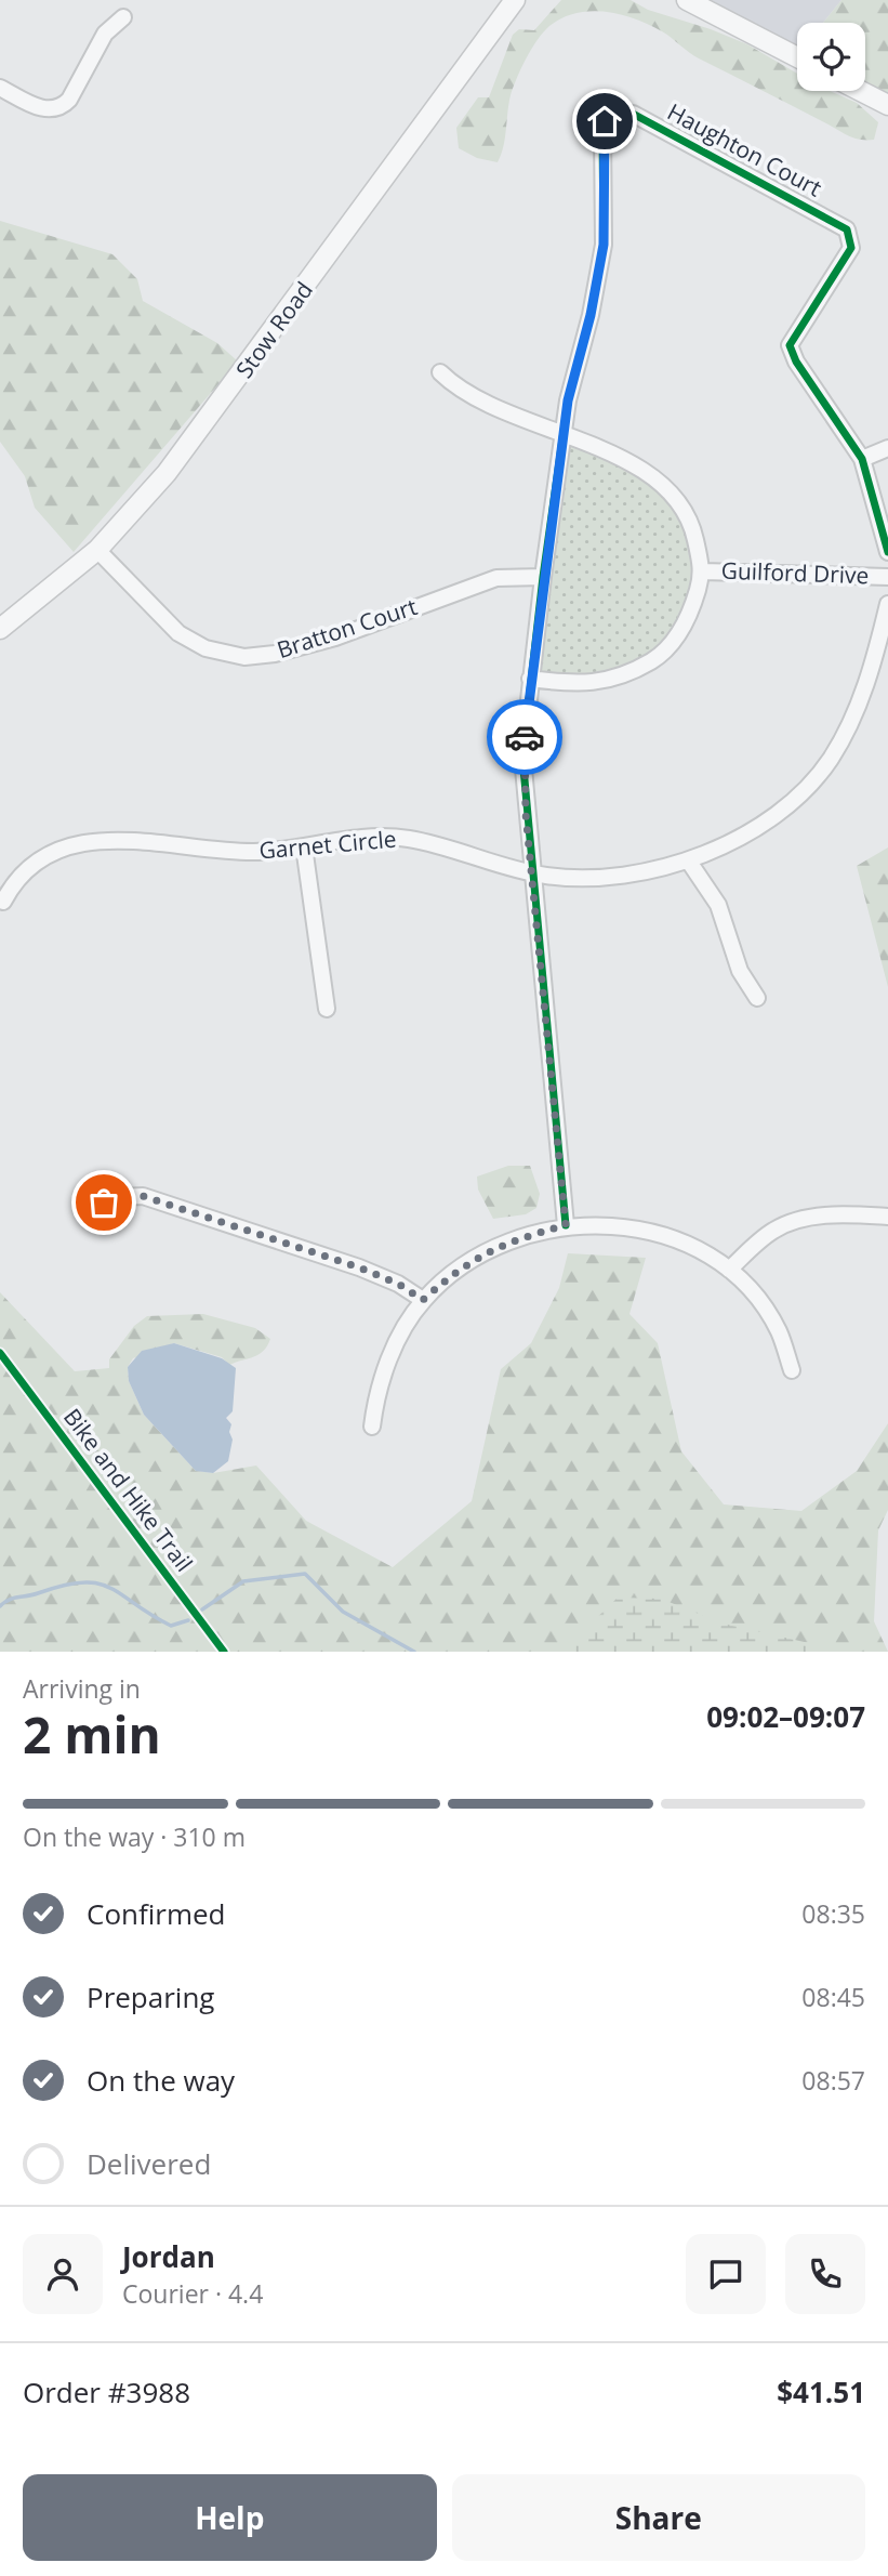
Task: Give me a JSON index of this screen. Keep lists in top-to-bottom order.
{
  "streets": {
    "street": [
      "Haughton Court",
      "Stow Road",
      "Guilford Drive",
      "Bratton Court",
      "Garnet Circle"
    ],
    "cycle path": ["Bike and Hike Trail"]
  },
  "crossings": [
    ["Stow Road", "Bratton Court"]
  ],
  "page": {
    "heading": ["2 min", "Arriving in", "09:02–09:07"],
    "panel": [
      "Jordan",
      "Courier · 4.4",
      "Order #3988",
      "$41.51"
    ],
    "bar": "On the way · 310 m",
    "list": [
      ["Confirmed", "08:35"],
      ["Preparing", "08:45"],
      ["On the way", "08:57"],
      "Delivered"
    ],
    "buttons": ["Help", "Share"]
  }
}
